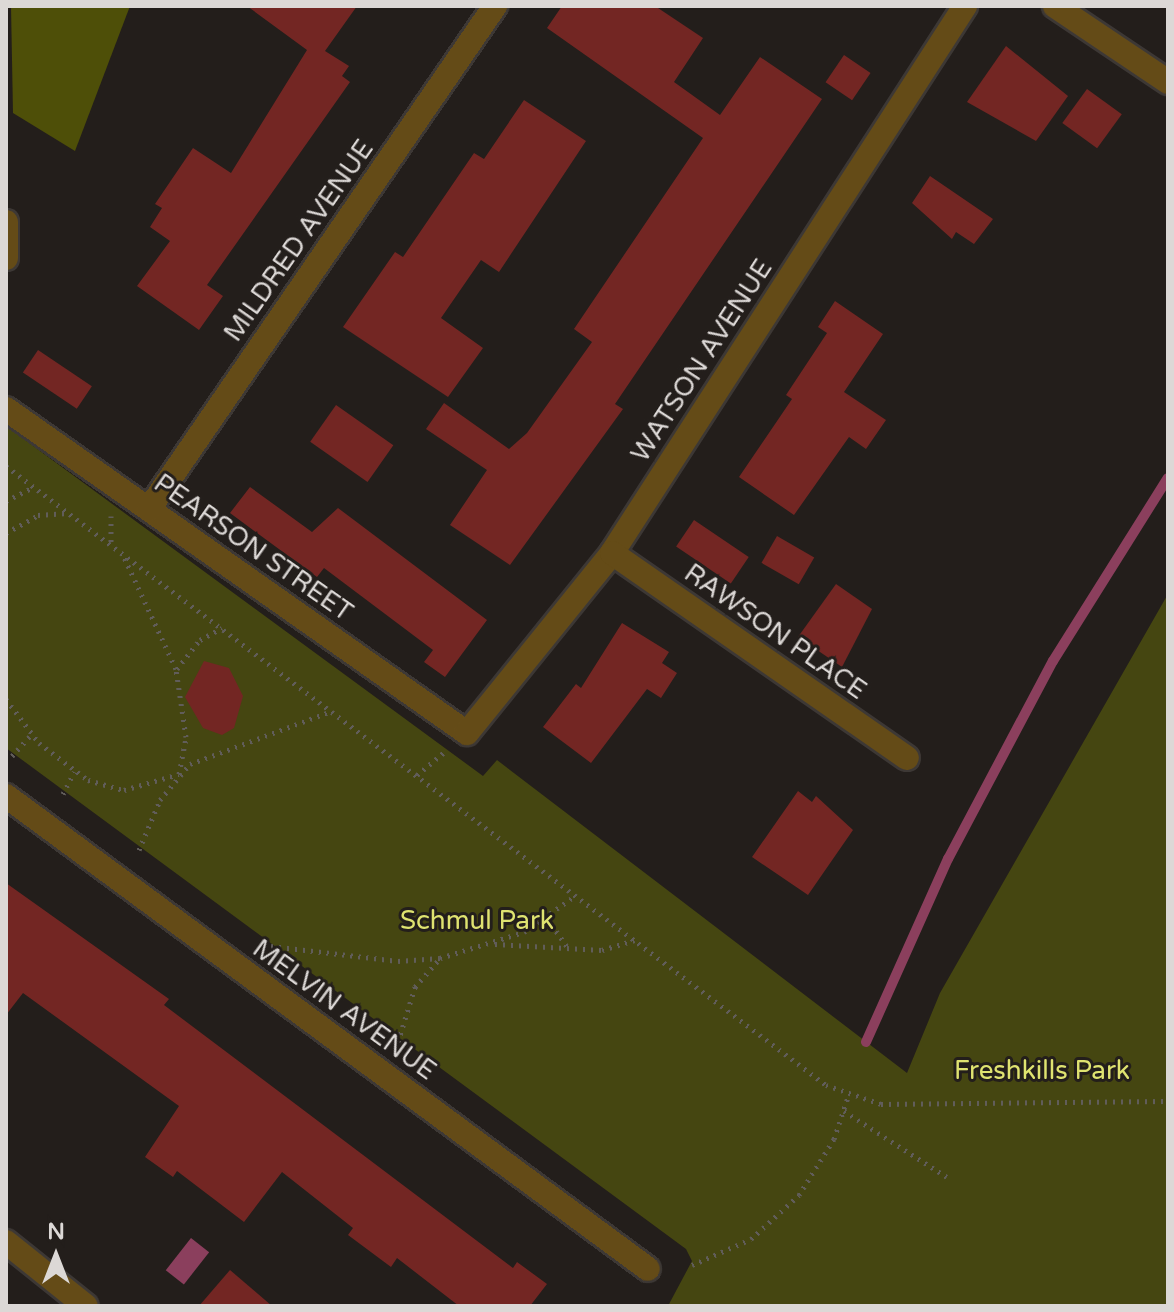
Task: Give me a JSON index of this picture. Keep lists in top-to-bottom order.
{
  "streets": {
    "street": [
      "MILDRED AVENUE",
      "WATSON AVENUE",
      "PEARSON STREET",
      "RAWSON PLACE",
      "MELVIN AVENUE"
    ]
  },
  "crossings": [
    ["MILDRED AVENUE", "PEARSON STREET"],
    ["WATSON AVENUE", "PEARSON STREET"],
    ["WATSON AVENUE", "RAWSON PLACE"]
  ],
  "parks": ["Schmul Park", "Freshkills Park"],
  "north": "top"
}
